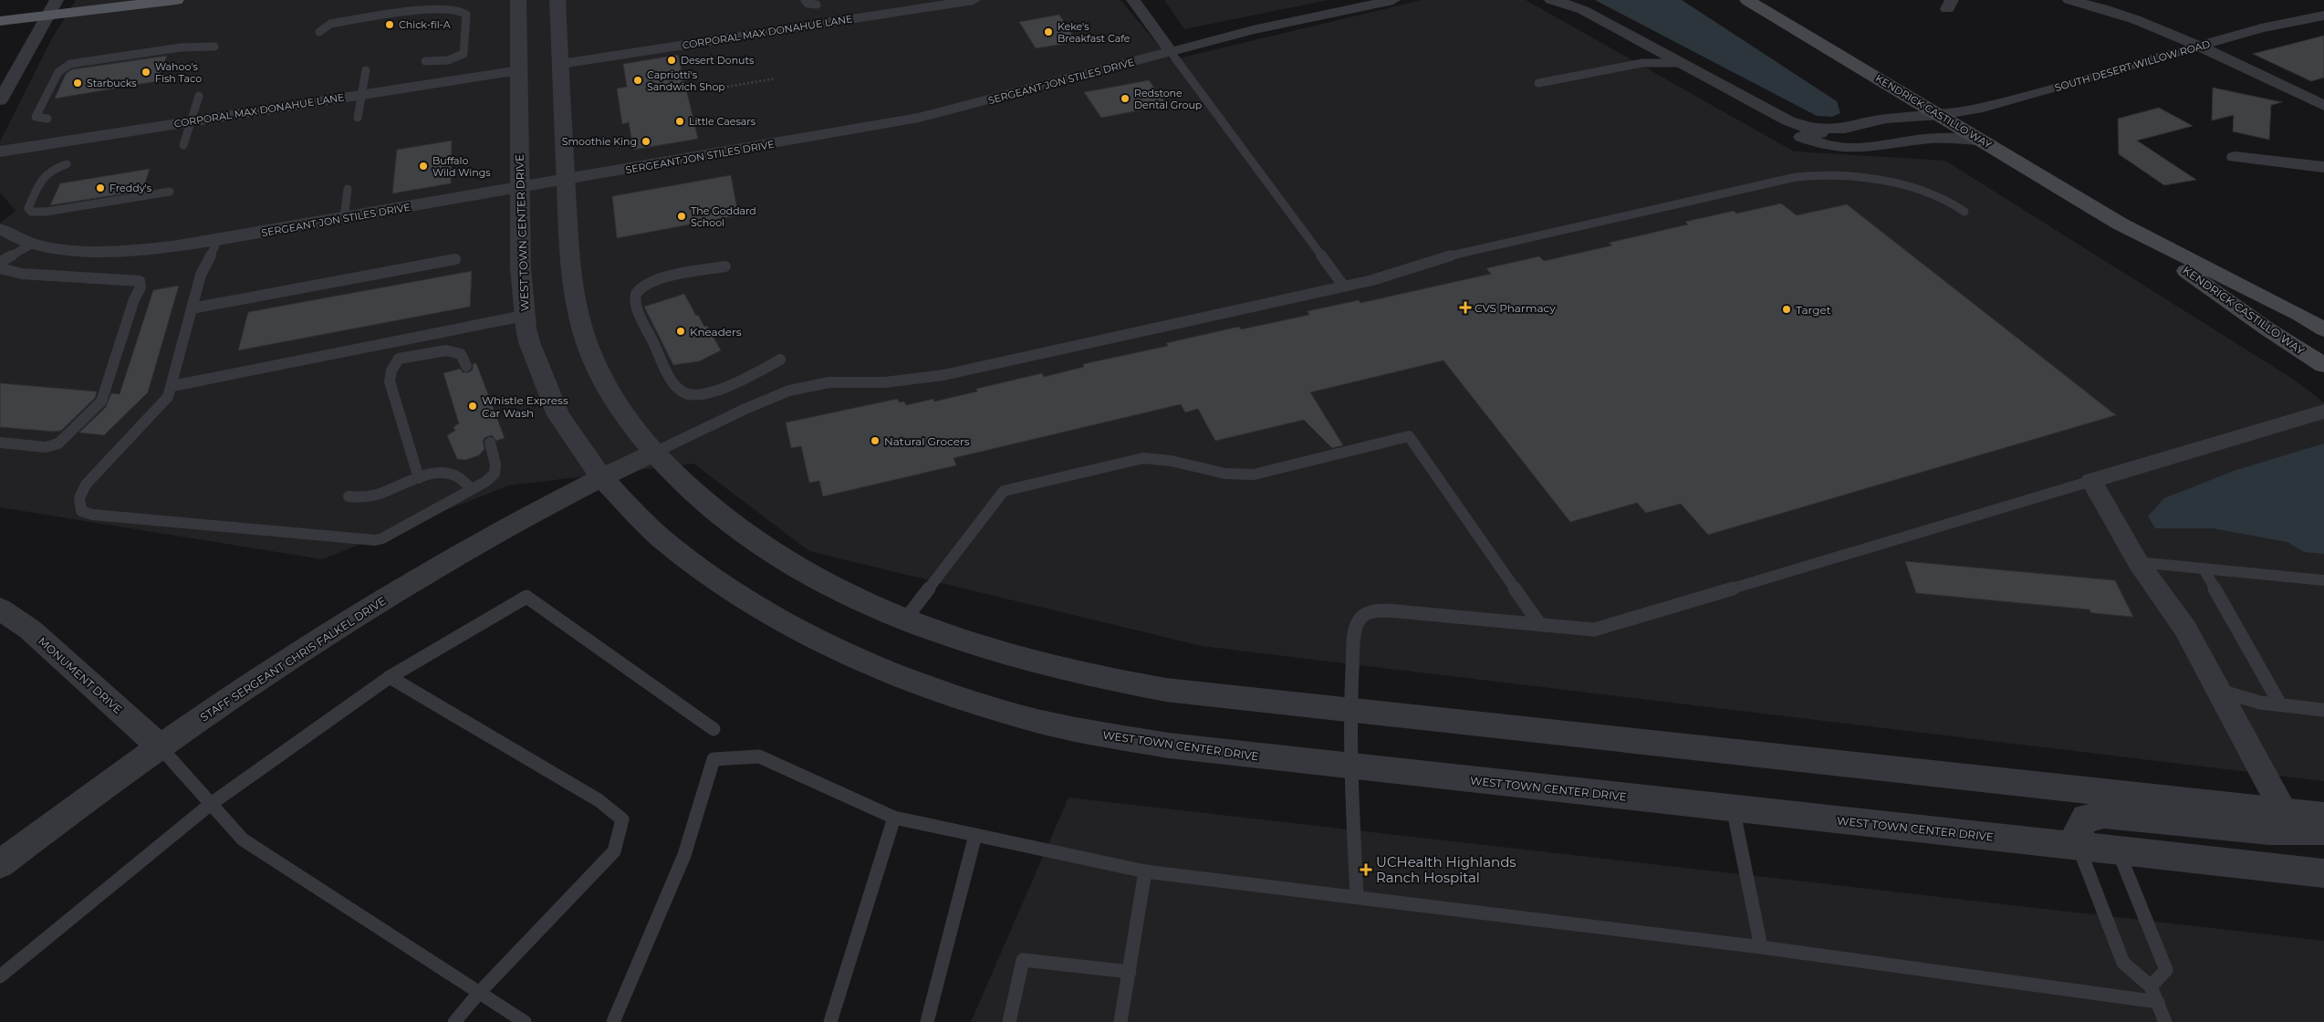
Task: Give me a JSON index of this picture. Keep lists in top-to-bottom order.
{
  "streets": {
    "main road": ["KENDRICK CASTILLO WAY"],
    "street": [
      "CORPORAL MAX DONAHUE LANE",
      "SOUTH DESERT WILLOW ROAD",
      "SERGEANT JON STILES DRIVE",
      "WEST TOWN CENTER DRIVE",
      "STAFF SERGEANT CHRIS FALKEL DRIVE",
      "MONUMENT DRIVE"
    ]
  },
  "crossings": [
    ["CORPORAL MAX DONAHUE LANE", "WEST TOWN CENTER DRIVE"],
    ["SOUTH DESERT WILLOW ROAD", "KENDRICK CASTILLO WAY"],
    ["SERGEANT JON STILES DRIVE", "WEST TOWN CENTER DRIVE"],
    ["WEST TOWN CENTER DRIVE", "STAFF SERGEANT CHRIS FALKEL DRIVE"],
    ["STAFF SERGEANT CHRIS FALKEL DRIVE", "MONUMENT DRIVE"]
  ],
  "places": {
    "other": [
      "Chick-fil-A",
      "Keke's Breakfast Cafe",
      "Desert Donuts",
      "Wahoo's Fish Taco",
      "Capriotti's Sandwich Shop",
      "Starbucks",
      "Redstone Dental Group",
      "Little Caesars",
      "Smoothie King",
      "Buffalo Wild Wings",
      "Freddy's",
      "The Goddard School",
      "Target",
      "Kneaders",
      "Whistle Express Car Wash",
      "Natural Grocers"
    ],
    "health": ["CVS Pharmacy", "UCHealth Highlands Ranch Hospital"]
  }
}
